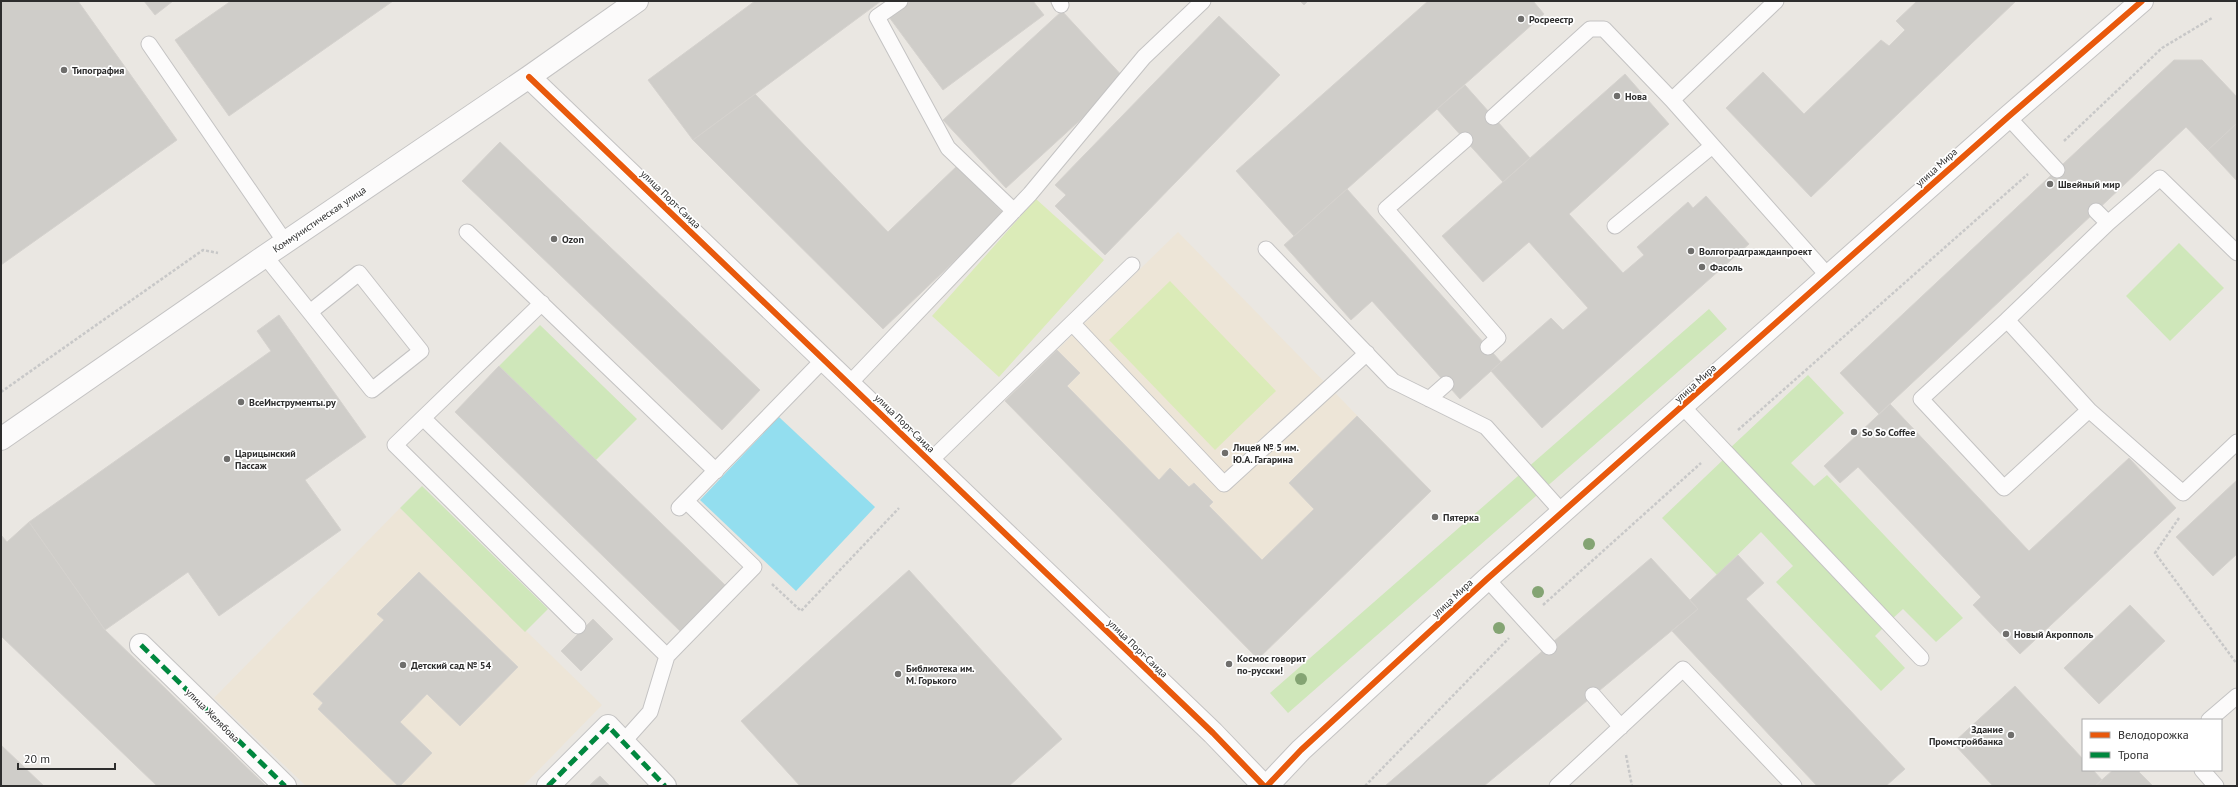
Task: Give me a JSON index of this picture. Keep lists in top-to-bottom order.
{
  "streets": {
    "street": [
      "улица Мира",
      "улица Порт-Саида",
      "Коммунистическая улица",
      "улица Желябова"
    ]
  },
  "crossings": [
    ["улица Мира", "улица Порт-Саида"],
    ["улица Порт-Саида", "Коммунистическая улица"]
  ],
  "places": [
    "Росреестр",
    "Типография",
    "Нова",
    "Швейный мир",
    "Ozon",
    "Волгоградгражданпроект",
    "Фасоль",
    "ВсеИнструменты.ру",
    "So So Coffee",
    "Лицей № 5 им. Ю.А. Гагарина",
    "Царицынский Пассаж",
    "Пятерка",
    "Новый Акропполь",
    "Космос говорит по-русски!",
    "Детский сад № 54",
    "Библиотека им. М. Горького",
    "Здание Промстройбанка"
  ],
  "legend": ["Велодорожка", "Тропа"],
  "scale_bar": "20 m"
}
